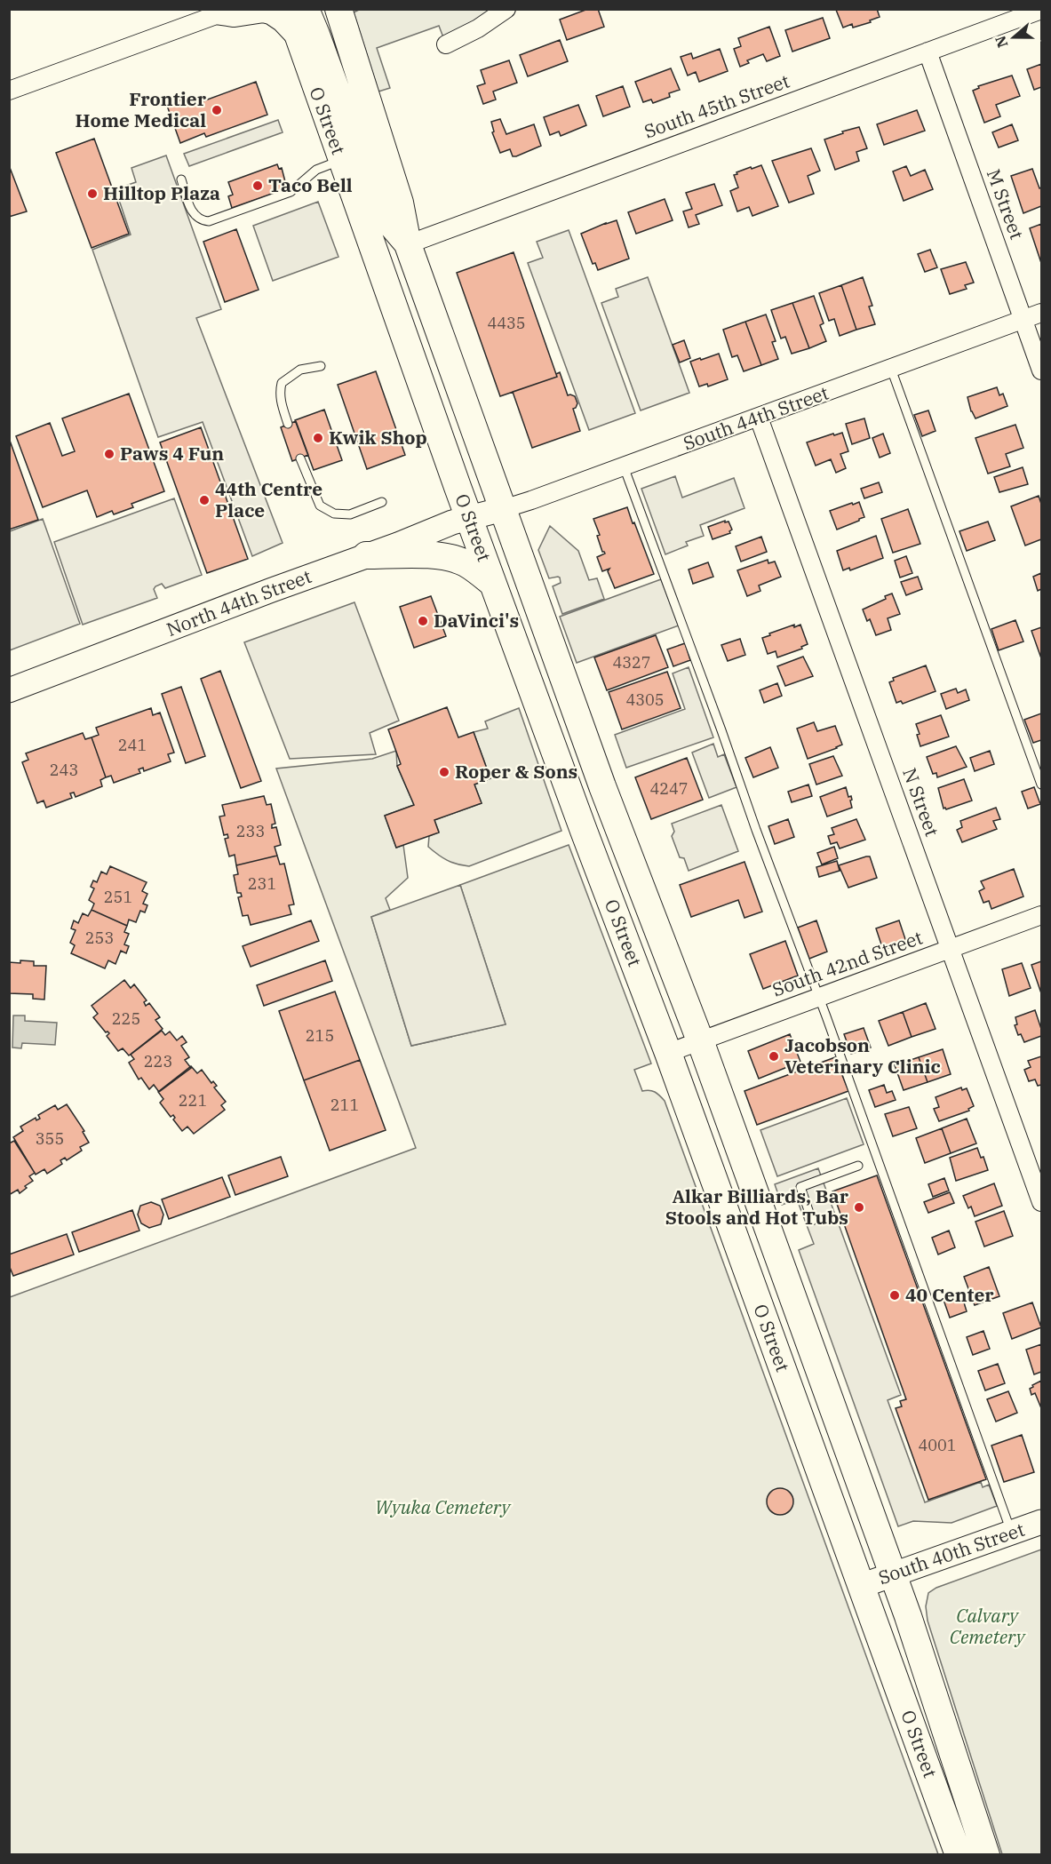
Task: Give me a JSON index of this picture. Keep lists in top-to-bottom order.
{
  "streets": {
    "main road": [
      "O Street",
      "South 44th Street",
      "North 44th Street",
      "South 40th Street"
    ],
    "street": [
      "South 45th Street",
      "M Street",
      "N Street",
      "South 42nd Street"
    ]
  },
  "crossings": [
    ["South 45th Street", "O Street"],
    ["South 45th Street", "M Street"],
    ["O Street", "South 44th Street"],
    ["O Street", "North 44th Street"],
    ["O Street", "South 42nd Street"],
    ["O Street", "South 40th Street"],
    ["M Street", "South 44th Street"],
    ["South 44th Street", "North 44th Street"],
    ["South 44th Street", "N Street"],
    ["N Street", "South 42nd Street"]
  ],
  "parks": ["Wyuka Cemetery", "Calvary Cemetery"],
  "places": [
    "Frontier Home Medical",
    "Taco Bell",
    "Hilltop Plaza",
    "Kwik Shop",
    "Paws 4 Fun",
    "44th Centre Place",
    "DaVinci's",
    "Roper & Sons",
    "Jacobson Veterinary Clinic",
    "Alkar Billiards, Bar Stools and Hot Tubs",
    "40 Center"
  ],
  "house_numbers": [
    "4435",
    "4327",
    "4305",
    "241",
    "243",
    "4247",
    "233",
    "231",
    "251",
    "253",
    "225",
    "215",
    "223",
    "221",
    "211",
    "355",
    "4001"
  ],
  "north": "left"
}
